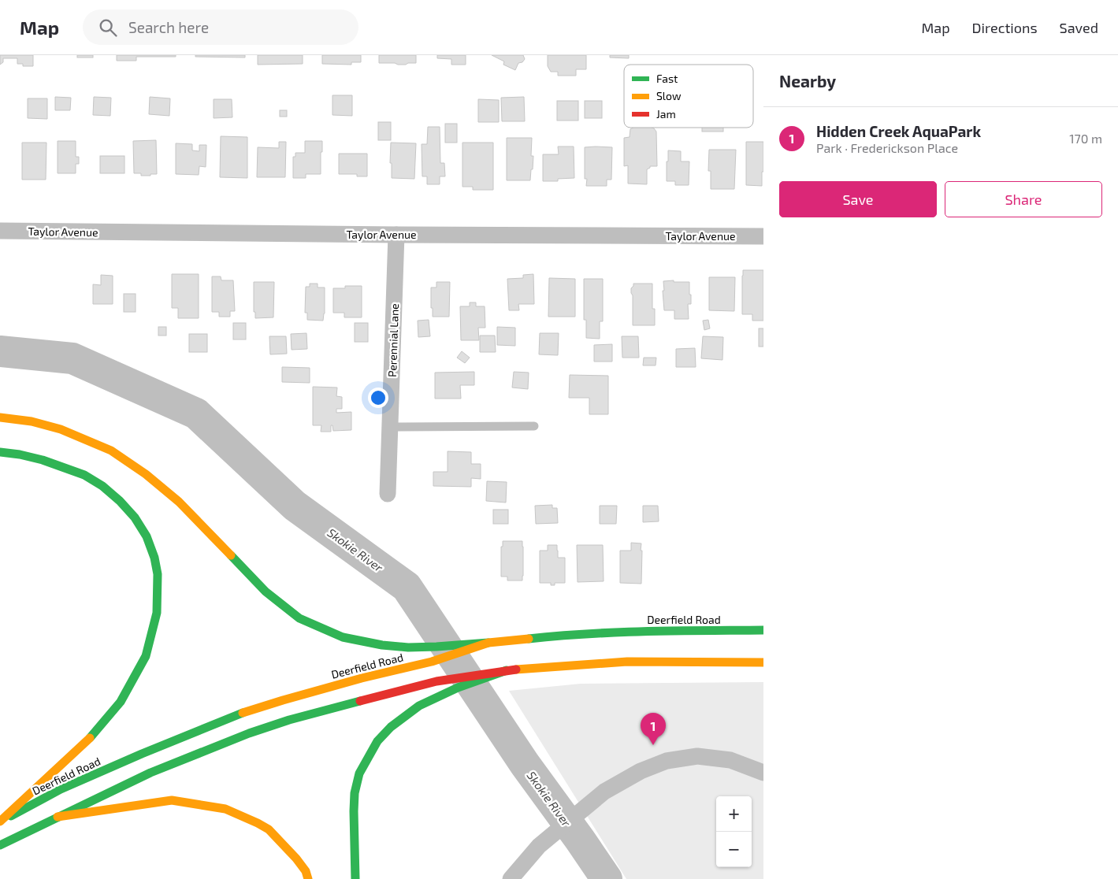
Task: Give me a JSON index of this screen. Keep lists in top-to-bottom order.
{
  "streets": {
    "main road": ["Deerfield Road"],
    "street": ["Taylor Avenue", "Perennial Lane"]
  },
  "crossings": [
    ["Taylor Avenue", "Perennial Lane"]
  ],
  "water": ["Skokie River"],
  "legend": ["Fast", "Slow", "Jam"],
  "page": {
    "header": "Map",
    "search": "Search here",
    "nav": ["Map", "Directions", "Saved"],
    "heading": "Nearby",
    "list": [
      {
        "mark": "1",
        "name": "Hidden Creek AquaPark",
        "note": "Park · Frederickson Place",
        "value": "170 m"
      }
    ],
    "buttons": ["Save", "Share"],
    "pins": "1",
    "map_buttons": ["+", "−"]
  }
}
